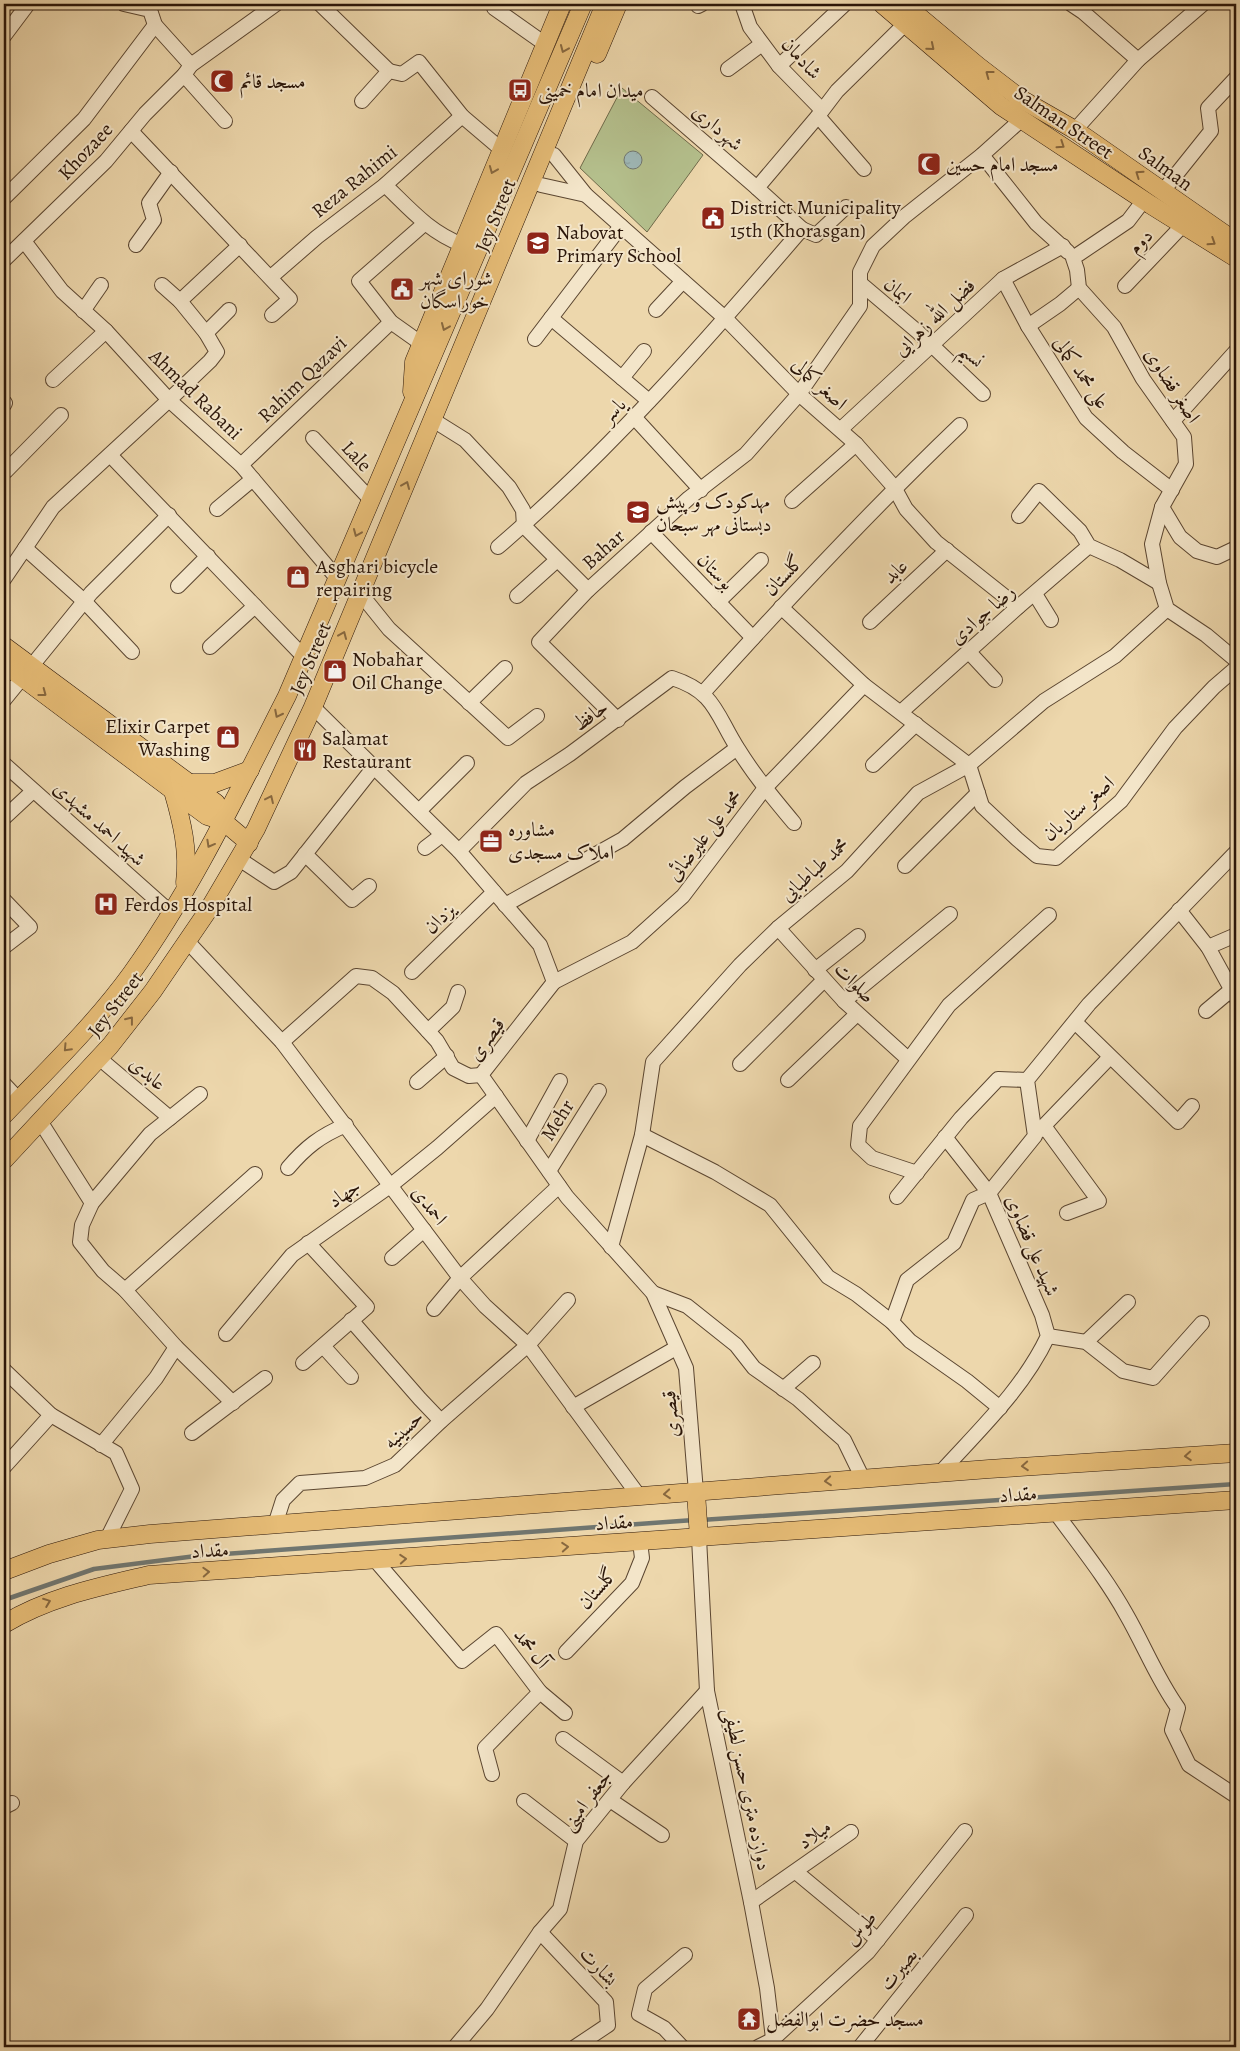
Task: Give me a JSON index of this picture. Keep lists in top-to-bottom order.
{
  "streets": {
    "main road": [
      "Salman Street",
      "Salman",
      "Jey Street",
      "مقداد"
    ],
    "street": [
      "شادمان",
      "شهرداری",
      "Khozaee",
      "Reza Rahimi",
      "دوم",
      "ایمان",
      "فضل الله زهرایی",
      "نسیم",
      "علی محمد کمالی",
      "Rahim Qazavi",
      "اصغر کمالی",
      "اصغر قضاوی",
      "Ahmad Rabani",
      "یاسر",
      "Lale",
      "Bahar",
      "بوستان",
      "عابد",
      "گلستان",
      "رضا جوادی",
      "حافظ",
      "اصغر ستاریان",
      "شهید احمد مشهدی",
      "محمد علی علیرضائی",
      "محمد طباطبایی",
      "یزدان",
      "صلوات",
      "قیصری",
      "عابدی",
      "Mehr",
      "جهاد",
      "احمدی",
      "شهید علی قضاوی",
      "حسینیه",
      "آل محمد",
      "دوازده متری حسن لطیفی",
      "جعفر امینی",
      "میلاد",
      "طوس",
      "بشارت",
      "بصیرت"
    ]
  },
  "crossings": [
    ["Salman Street", "Salman"],
    ["Salman Street", "دوم"],
    ["Salman Street", "Bahar"],
    ["شهرداری", "یاسر"],
    ["Khozaee", "Ahmad Rabani"],
    ["Salman", "دوم"],
    ["Jey Street", "Ahmad Rabani"],
    ["Jey Street", "Lale"],
    ["Jey Street", "شهید احمد مشهدی"],
    ["Jey Street", "عابدی"],
    ["Jey Street", "احمدی"],
    ["ایمان", "فضل الله زهرایی"],
    ["ایمان", "نسیم"],
    ["ایمان", "Bahar"],
    ["فضل الله زهرایی", "نسیم"],
    ["فضل الله زهرایی", "علی محمد کمالی"],
    ["فضل الله زهرایی", "اصغر کمالی"],
    ["علی محمد کمالی", "اصغر قضاوی"],
    ["Rahim Qazavi", "Ahmad Rabani"],
    ["اصغر کمالی", "یاسر"],
    ["اصغر کمالی", "Bahar"],
    ["اصغر کمالی", "عابد"],
    ["اصغر کمالی", "گلستان"],
    ["اصغر کمالی", "رضا جوادی"],
    ["اصغر قضاوی", "محمد طباطبایی"],
    ["Bahar", "بوستان"],
    ["Bahar", "حافظ"],
    ["بوستان", "گلستان"],
    ["گلستان", "حافظ"],
    ["گلستان", "مقداد"],
    ["حافظ", "محمد علی علیرضائی"],
    ["اصغر ستاریان", "محمد طباطبایی"],
    ["محمد علی علیرضائی", "قیصری"],
    ["محمد طباطبایی", "صلوات"],
    ["محمد طباطبایی", "قیصری"],
    ["قیصری", "Mehr"],
    ["قیصری", "جهاد"],
    ["قیصری", "مقداد"],
    ["جهاد", "احمدی"],
    ["احمدی", "حسینیه"],
    ["احمدی", "مقداد"],
    ["حسینیه", "مقداد"],
    ["مقداد", "آل محمد"],
    ["مقداد", "دوازده متری حسن لطیفی"],
    ["دوازده متری حسن لطیفی", "جعفر امینی"],
    ["دوازده متری حسن لطیفی", "میلاد"],
    ["دوازده متری حسن لطیفی", "طوس"],
    ["جعفر امینی", "بشارت"]
  ],
  "one_way": ["Salman Street", "Salman"],
  "places": {
    "mosque": ["مسجد قائم", "مسجد امام حسین"],
    "bus stop": ["میدان امام خمینی"],
    "public building": ["District Municipality 15th (Khorasgan)", "شورای شهر خوراسگان"],
    "school or university": ["Nabovat Primary School", "مهدکودک و پیش دبستانی مهر سبحان"],
    "shop": ["Asghari bicycle repairing", "Nobahar Oil Change", "Elixir Carpet Washing"],
    "restaurant": ["Salamat Restaurant"],
    "office": ["مشاوره املاک مسجدی"],
    "hospital": ["Ferdos Hospital"],
    "temple": ["مسجد حضرت ابوالفضل"]
  }
}
